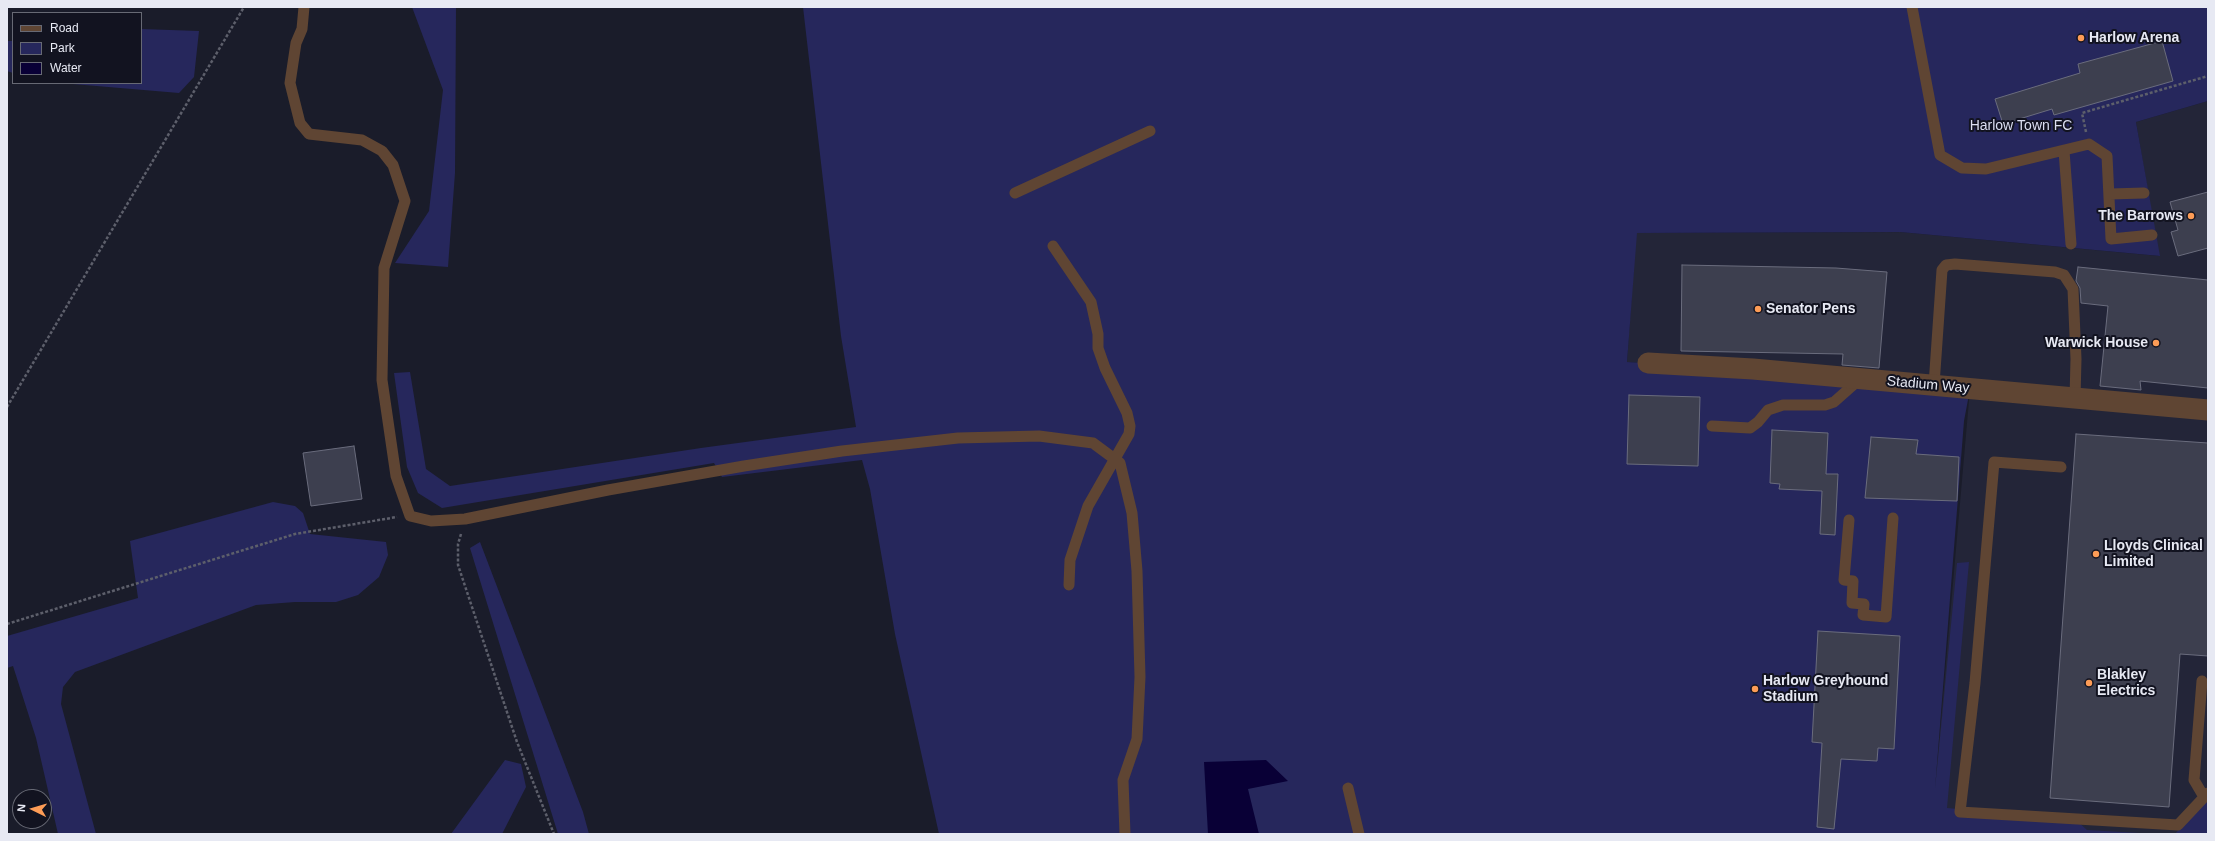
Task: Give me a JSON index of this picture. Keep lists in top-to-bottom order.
{
  "streets": {
    "street": ["Stadium Way"]
  },
  "parks": ["Harlow Town FC"],
  "places": [
    "Harlow Arena",
    "The Barrows",
    "Senator Pens",
    "Warwick House",
    "Lloyds Clinical Limited",
    "Blakley Electrics",
    "Harlow Greyhound Stadium"
  ],
  "legend": ["Road", "Park", "Water"],
  "north": "left"
}
